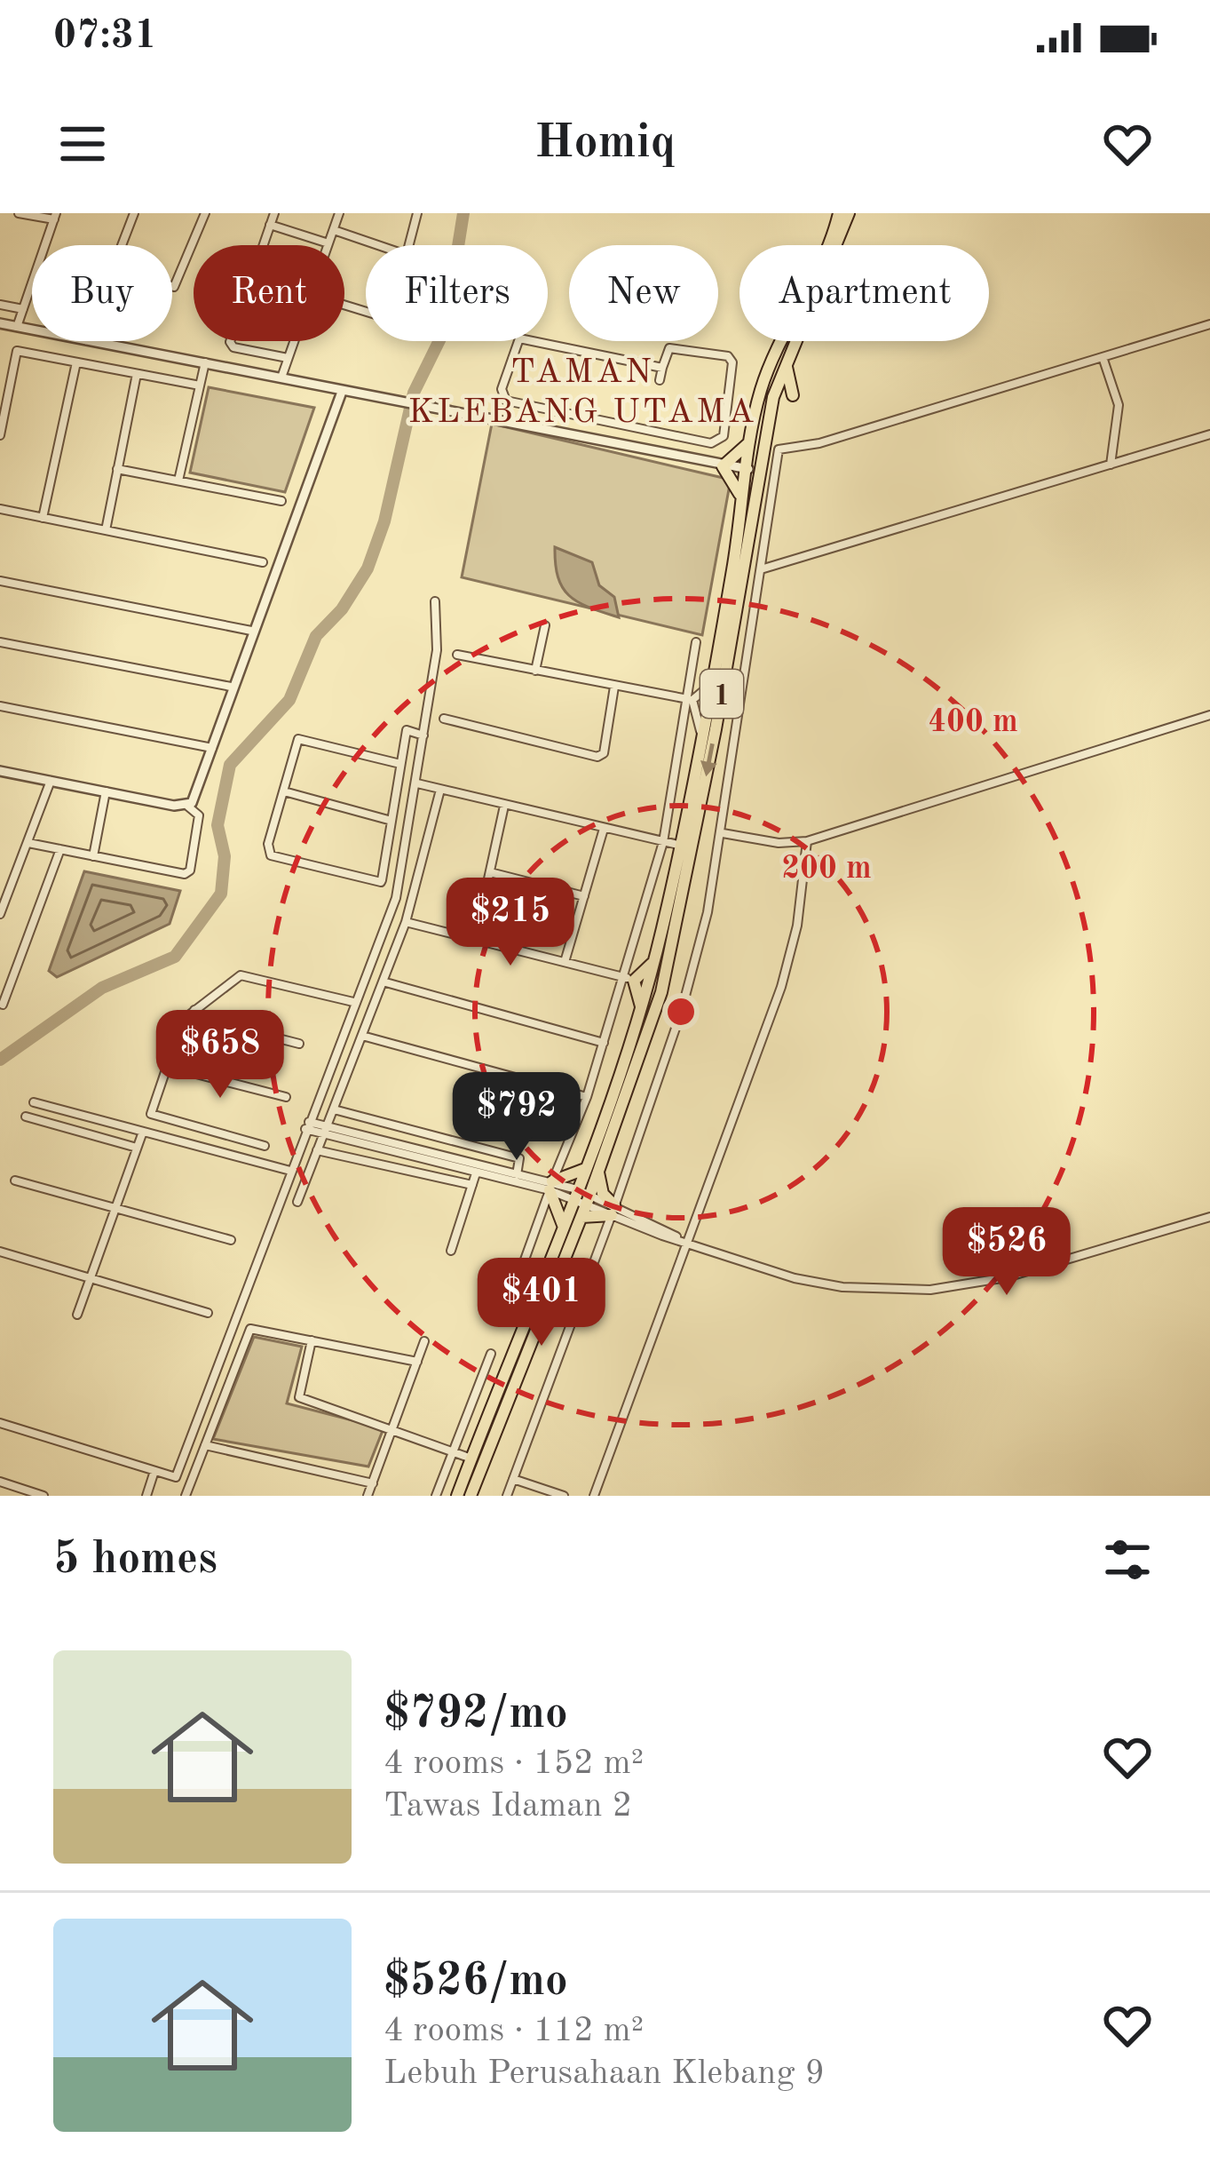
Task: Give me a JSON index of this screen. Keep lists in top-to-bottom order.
{
  "streets": {
    "highway": ["1"]
  },
  "districts": ["TAMAN KLEBANG UTAMA"],
  "page": {
    "status": "07:31",
    "header": "Homiq",
    "chip": [
      "Buy",
      "Rent",
      "Filters",
      "New",
      "Apartment"
    ],
    "price": [
      "$215",
      "$658",
      "$792",
      "$526",
      "$401"
    ],
    "heading": "5 homes",
    "list": [
      {
        "name": "$792/mo",
        "note": "4 rooms · 152 m² · Tawas Idaman 2"
      },
      {
        "name": "$526/mo",
        "note": "4 rooms · 112 m² · Lebuh Perusahaan Klebang 9"
      }
    ]
  },
  "rings": ["400 m", "200 m"]
}
